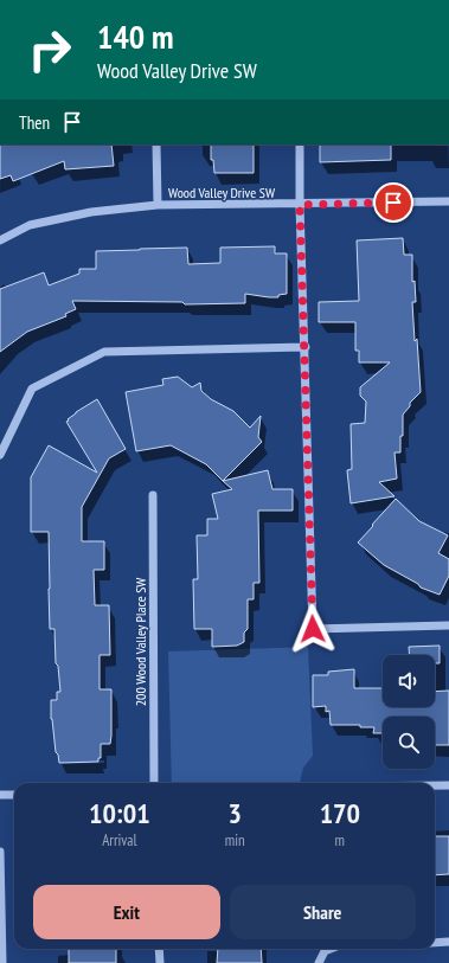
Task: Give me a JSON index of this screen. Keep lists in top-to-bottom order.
{
  "streets": {
    "street": ["Wood Valley Drive SW", "200 Wood Valley Place SW"]
  },
  "page": {
    "turn": ["140 m", "Wood Valley Drive SW"],
    "then": "Then",
    "eta": [
      "10:01",
      "Arrival",
      "3",
      "min",
      "170",
      "m"
    ],
    "buttons": ["Exit", "Share"]
  }
}
